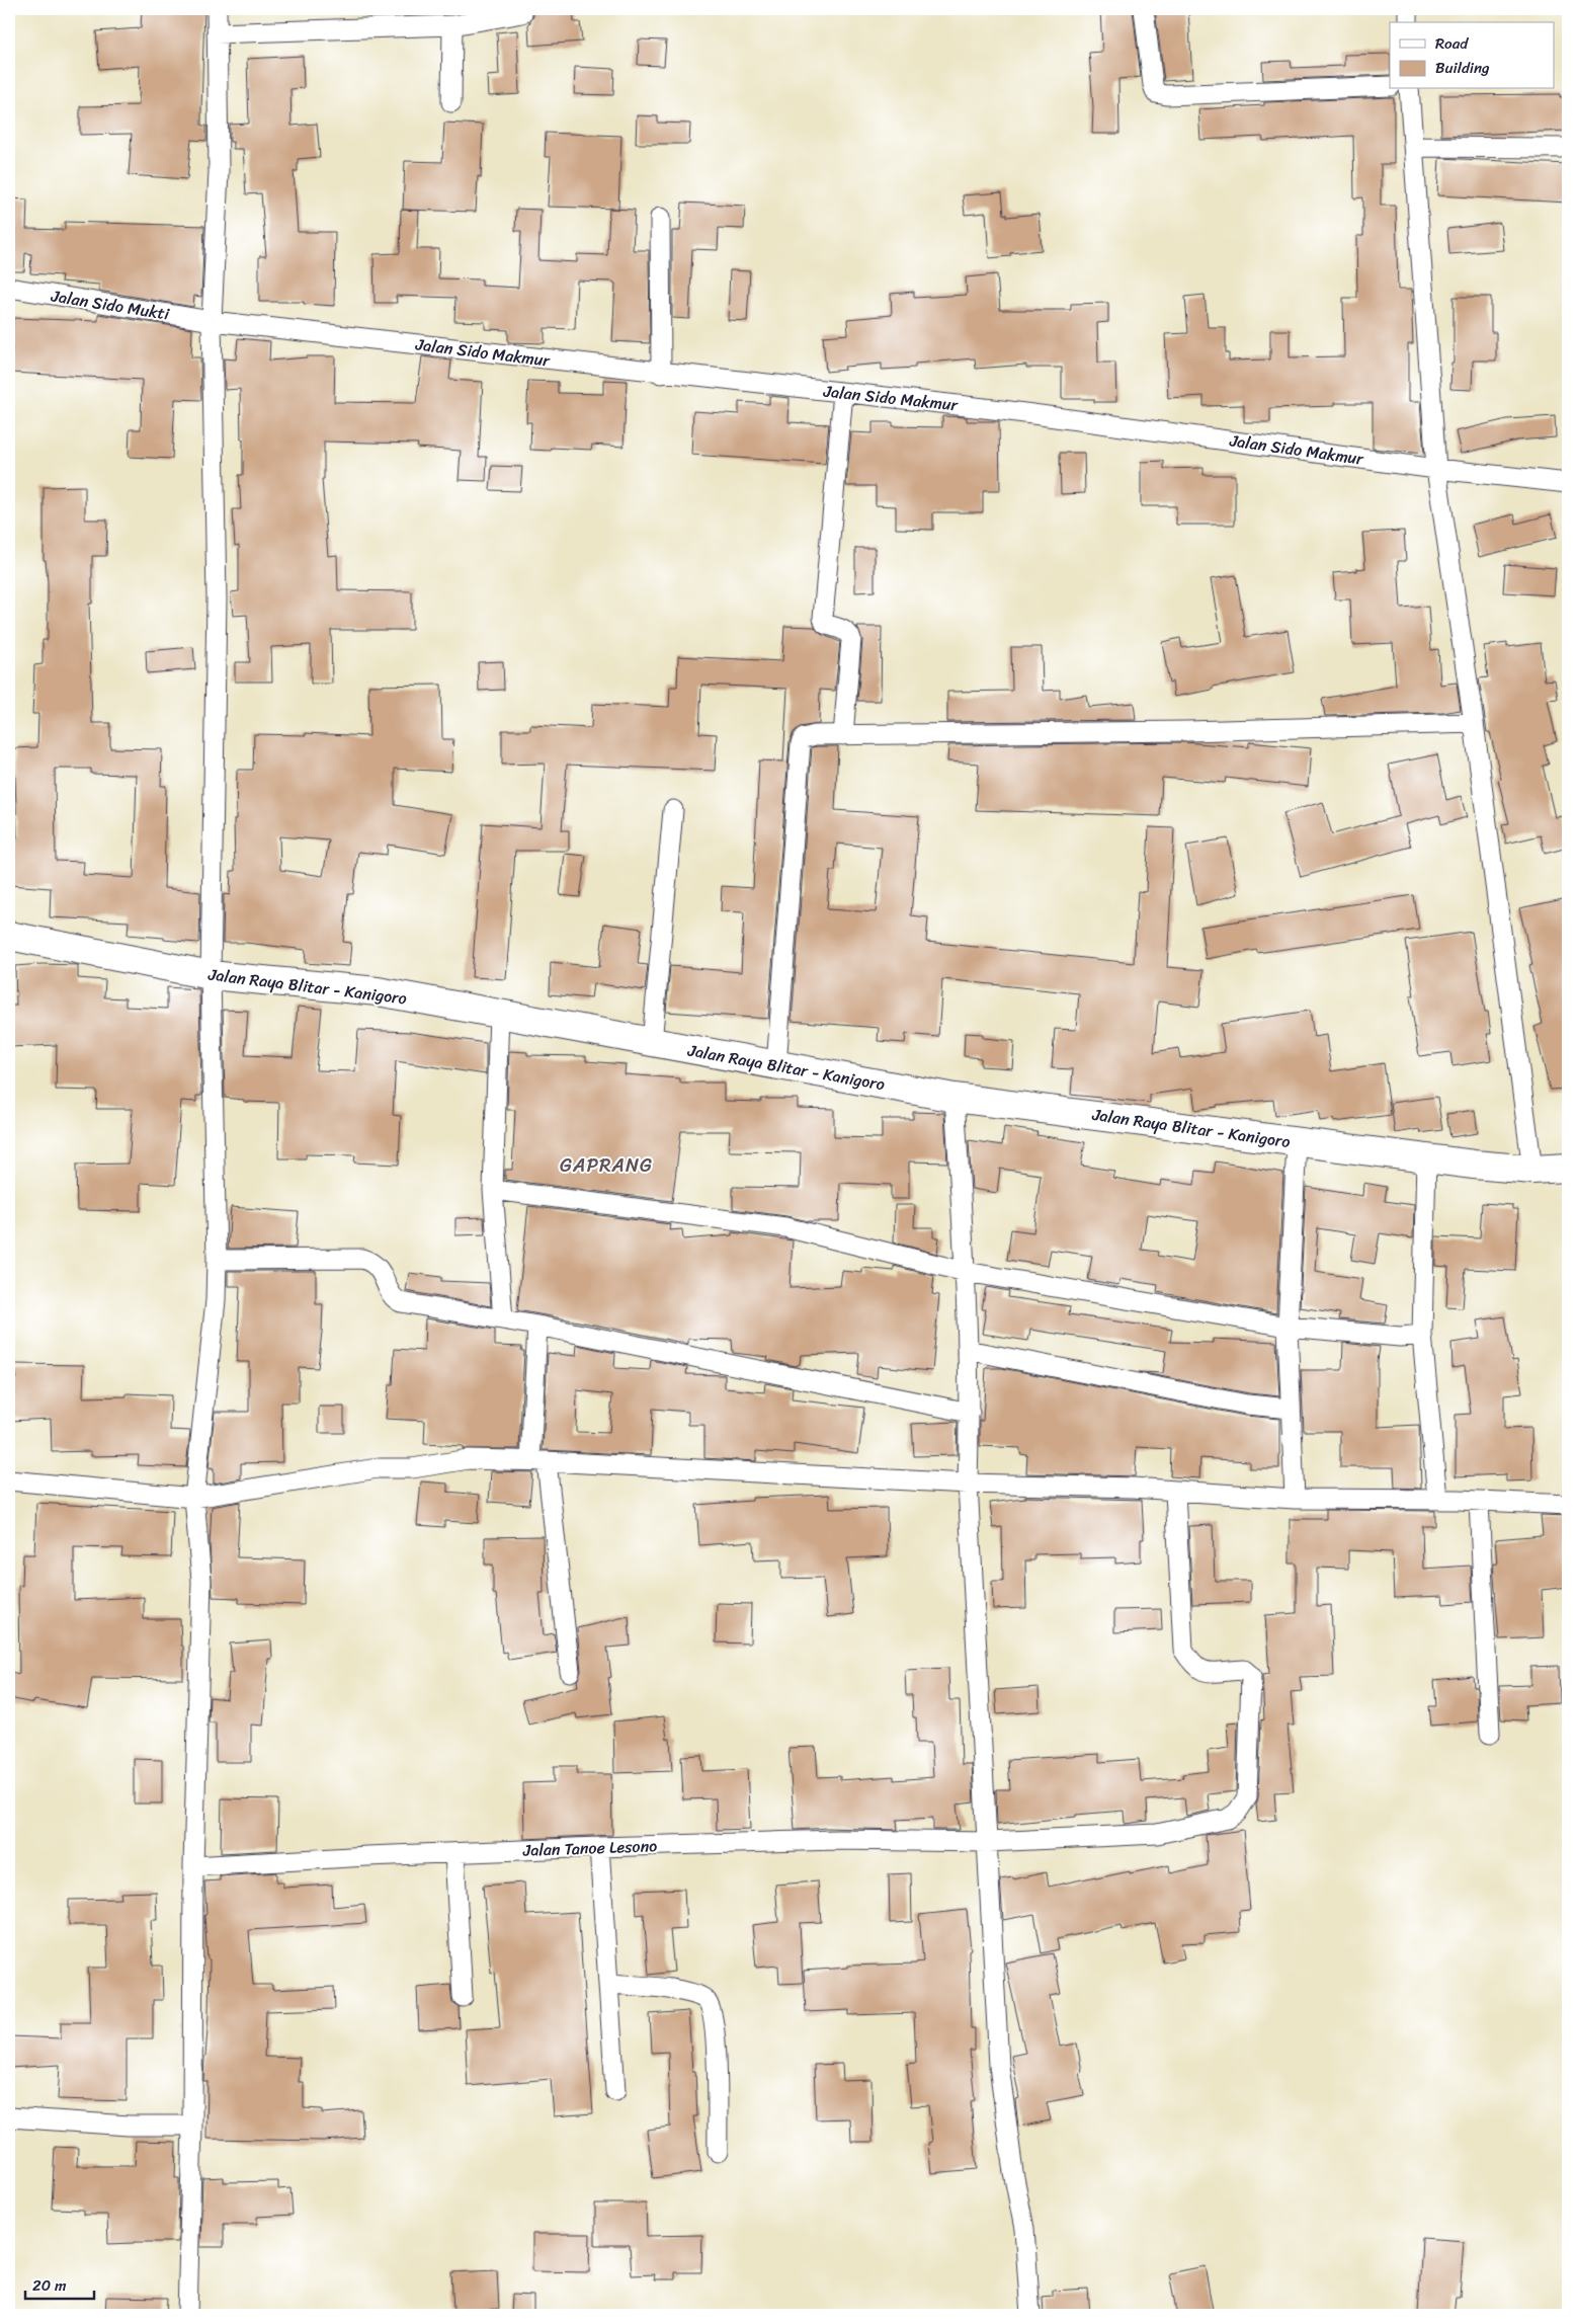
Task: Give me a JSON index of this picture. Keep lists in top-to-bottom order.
{
  "streets": {
    "main road": ["Jalan Raya Blitar - Kanigoro"],
    "street": ["Jalan Sido Mukti", "Jalan Sido Makmur", "Jalan Tanoe Lesono"]
  },
  "crossings": [
    ["Jalan Sido Mukti", "Jalan Sido Makmur"]
  ],
  "districts": ["GAPRANG"],
  "legend": ["Road", "Building"],
  "scale_bar": "20 m"
}
